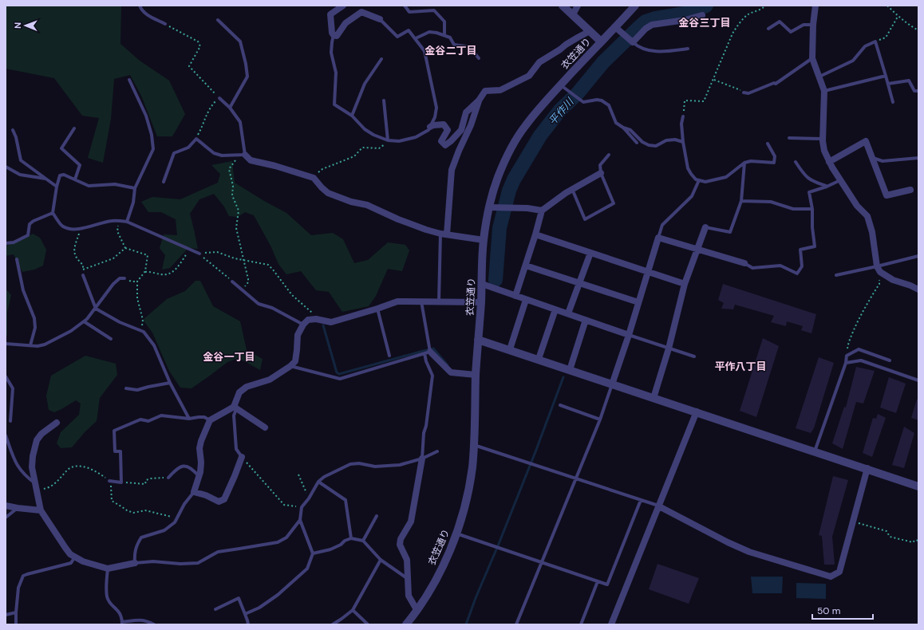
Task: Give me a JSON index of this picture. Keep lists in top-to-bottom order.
{
  "streets": {
    "street": ["衣笠通り"]
  },
  "districts": [
    "金谷三丁目",
    "金谷二丁目",
    "金谷一丁目",
    "平作八丁目"
  ],
  "water": ["平作川"],
  "scale_bar": "50 m",
  "north": "left"
}
